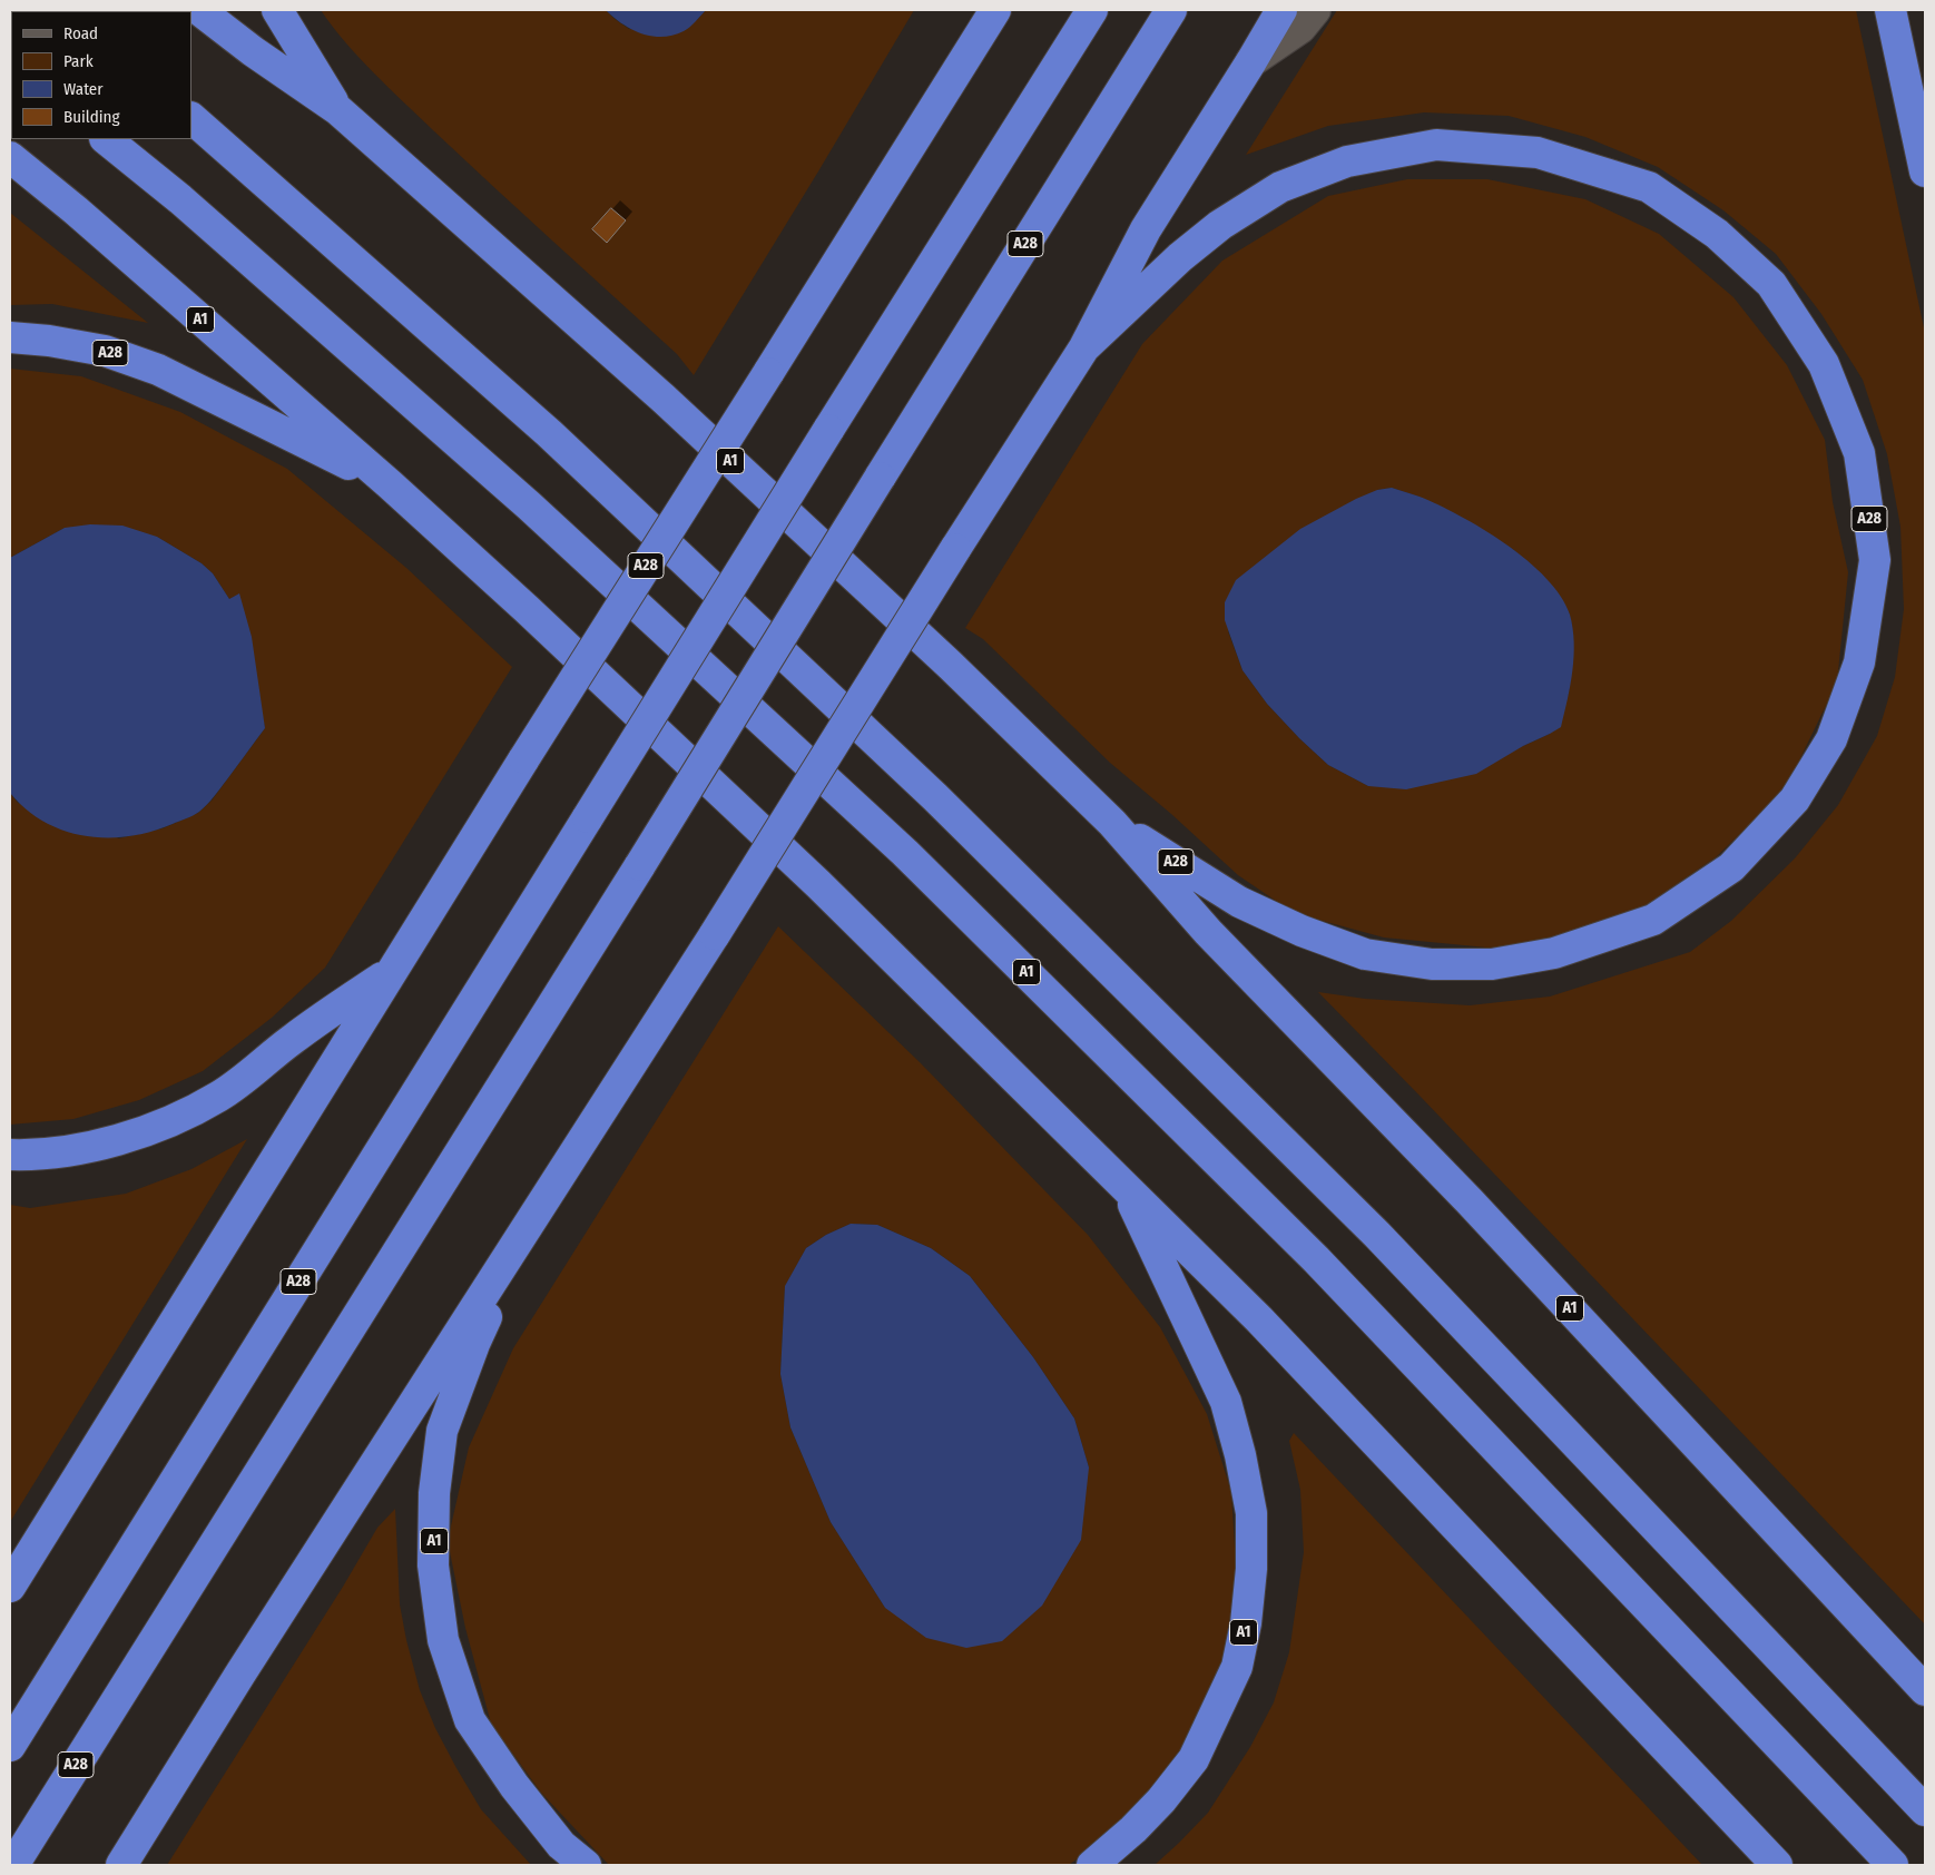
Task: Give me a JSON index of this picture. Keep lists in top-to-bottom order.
{
  "streets": {
    "highway": ["A28", "A1"]
  },
  "crossings": [
    ["A28", "A1"]
  ],
  "legend": [
    "Road",
    "Park",
    "Water",
    "Building"
  ]
}
